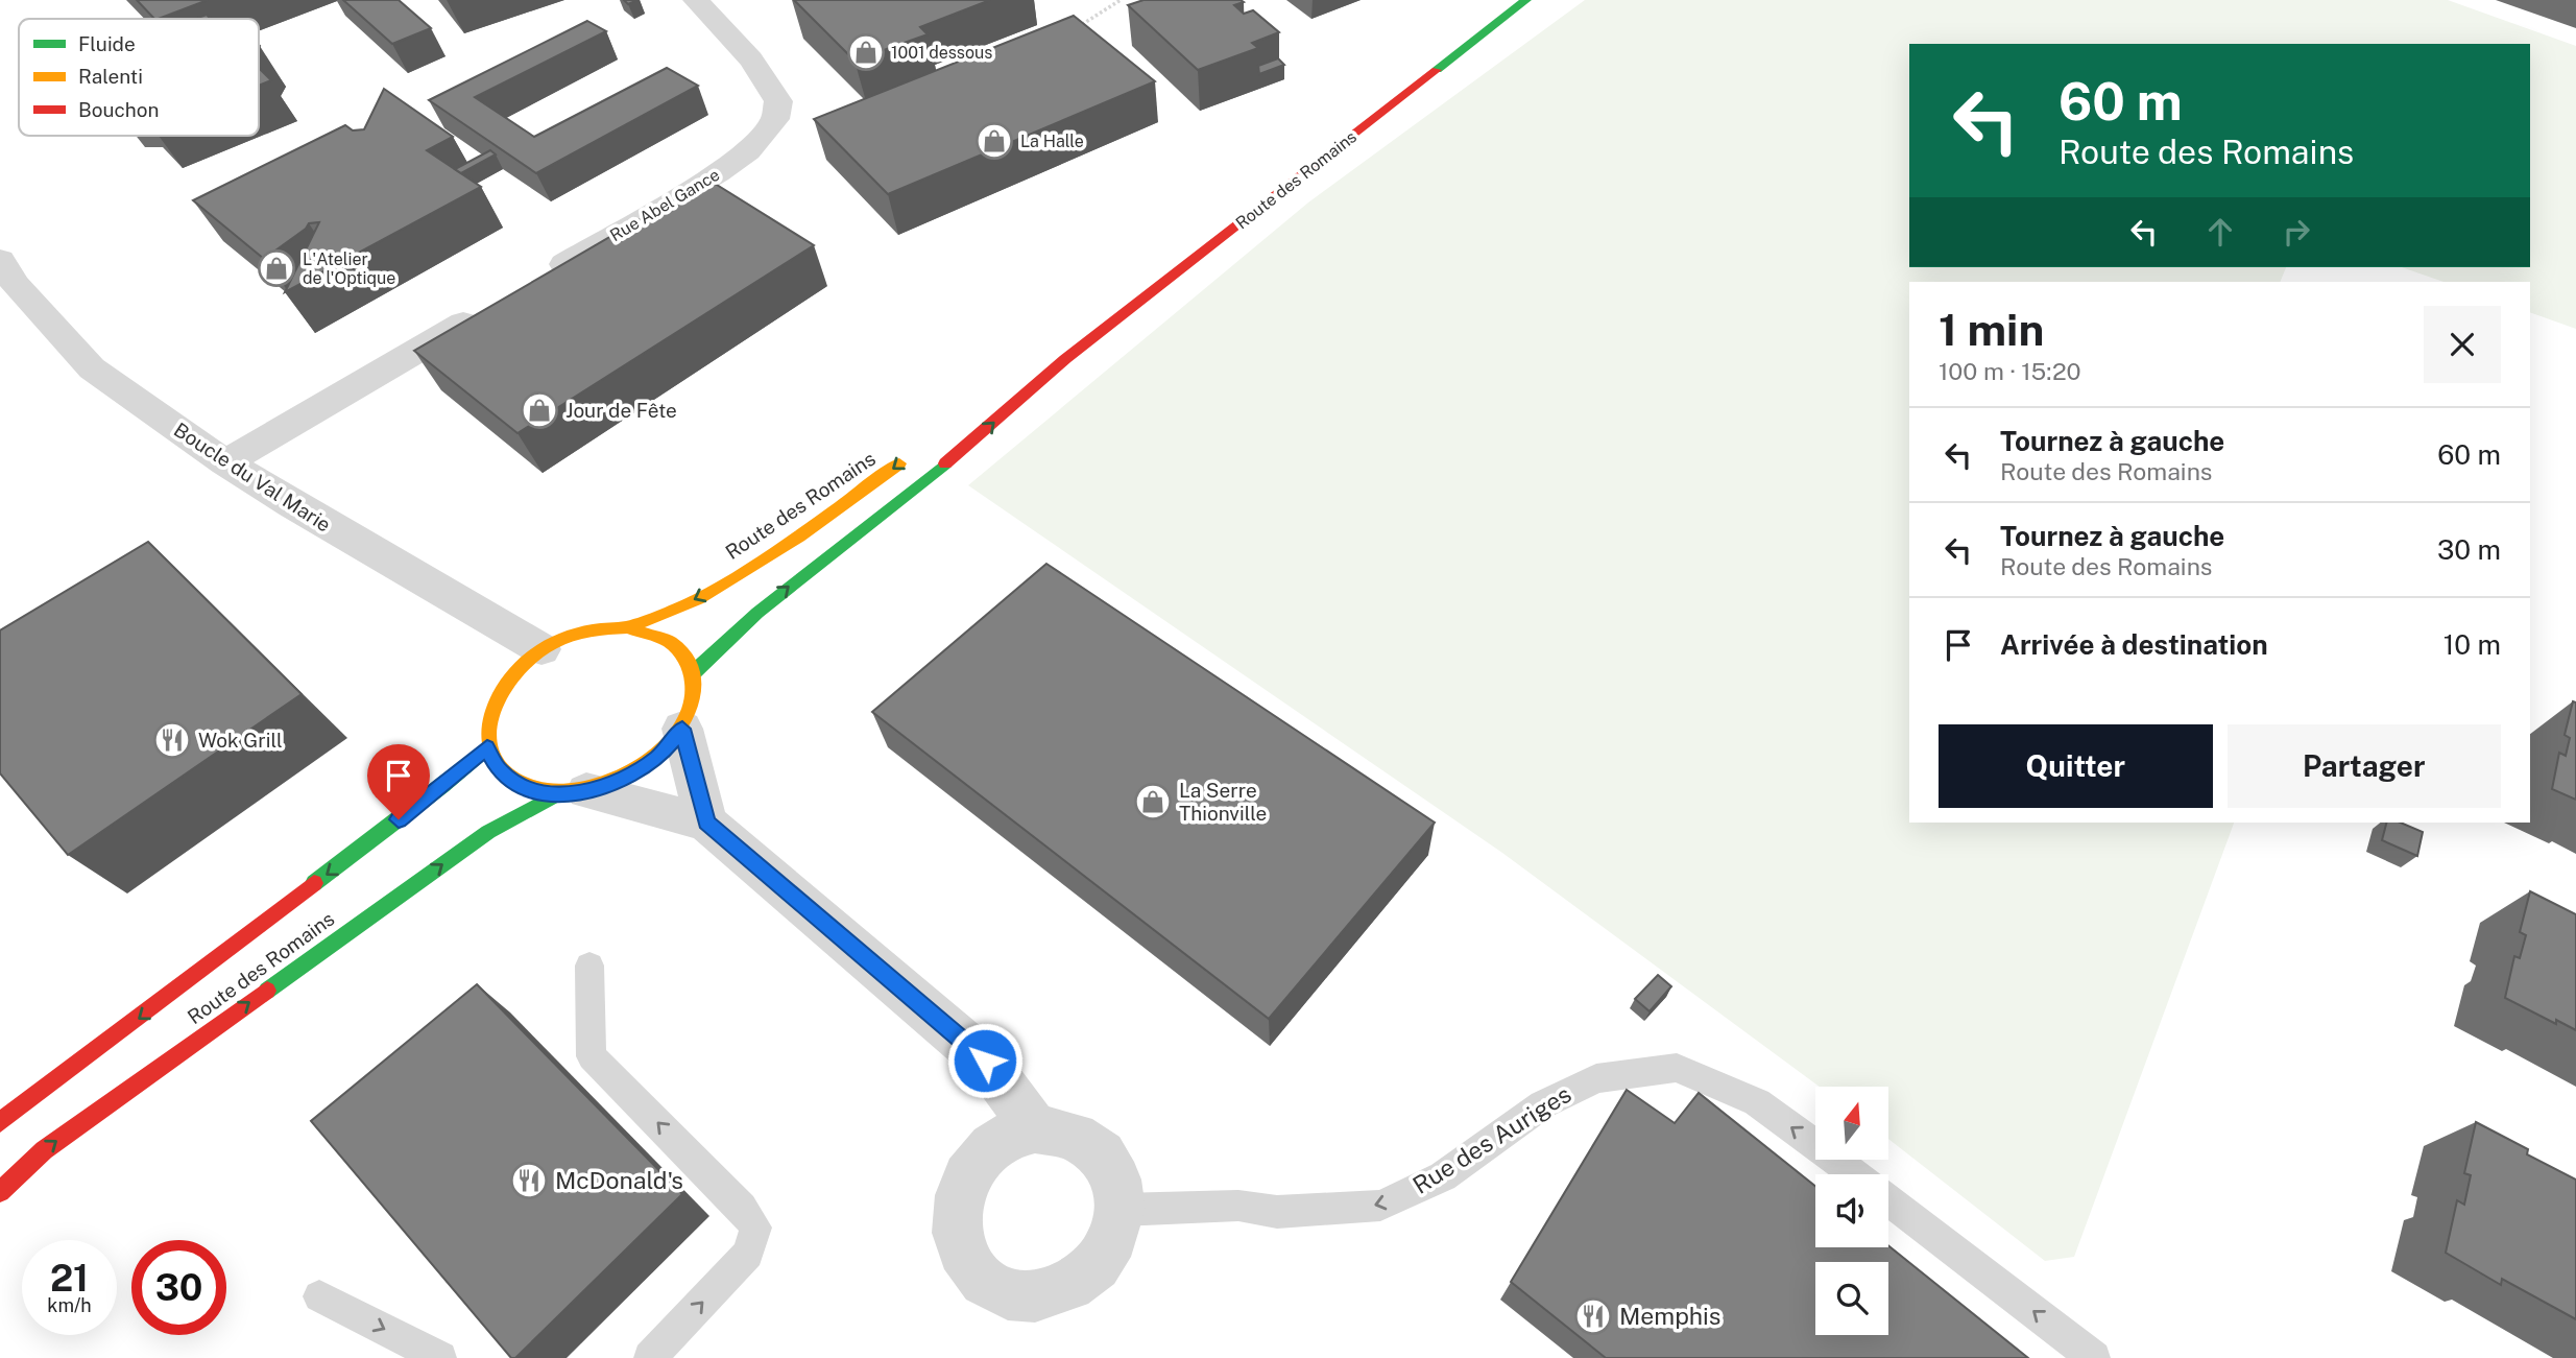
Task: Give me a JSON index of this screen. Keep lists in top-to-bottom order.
{
  "streets": {
    "street": ["Route des Romains", "Rue Abel Gance", "Boucle du Val Marie"],
    "lane": ["Rue des Auriges"]
  },
  "crossings": [
    ["Route des Romains", "Boucle du Val Marie"]
  ],
  "one_way": ["Rue des Auriges"],
  "places": {
    "shop": [
      "1001 dessous",
      "La Halle",
      "L'Atelier de l'Optique",
      "Jour de Fête",
      "La Serre Thionville"
    ],
    "restaurant": ["Wok Grill", "McDonald's", "Memphis"]
  },
  "legend": ["Fluide", "Ralenti", "Bouchon"],
  "north": "top",
  "page": {
    "turn": ["60 m", "Route des Romains"],
    "heading": ["1 min", "100 m · 15:20"],
    "list": [
      {
        "name": "Tournez à gauche",
        "note": "Route des Romains",
        "value": "60 m"
      },
      {
        "name": "Tournez à gauche",
        "note": "Route des Romains",
        "value": "30 m"
      },
      {
        "name": "Arrivée à destination",
        "value": "10 m"
      }
    ],
    "buttons": ["Quitter", "Partager"],
    "speed": "21 km/h",
    "limit": "30"
  }
}
